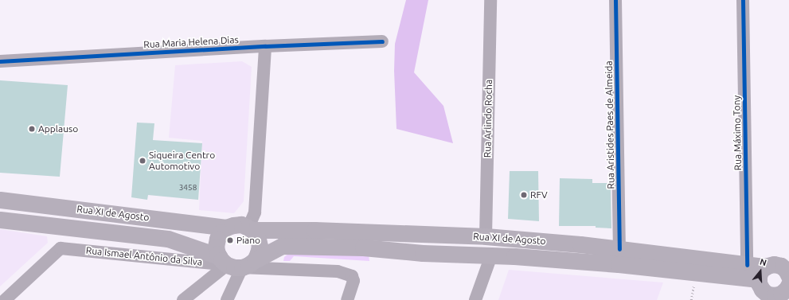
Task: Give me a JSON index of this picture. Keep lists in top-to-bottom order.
{
  "streets": {
    "main road": ["Rua XI de Agosto"],
    "street": [
      "Rua Maria Helena Dias",
      "Rua Arlindo Rocha",
      "Rua Aristides Paes de Almeida",
      "Rua Máximo Tony",
      "Rua Ismael Antônio da Silva"
    ]
  },
  "crossings": [
    ["Rua Arlindo Rocha", "Rua XI de Agosto"],
    ["Rua Aristides Paes de Almeida", "Rua XI de Agosto"],
    ["Rua Máximo Tony", "Rua XI de Agosto"],
    ["Rua XI de Agosto", "Rua Ismael Antônio da Silva"]
  ],
  "places": [
    "Applauso",
    "Siqueira Centro Automotivo",
    "RFV",
    "Piano"
  ],
  "house_numbers": ["3458"],
  "north": "top"
}
